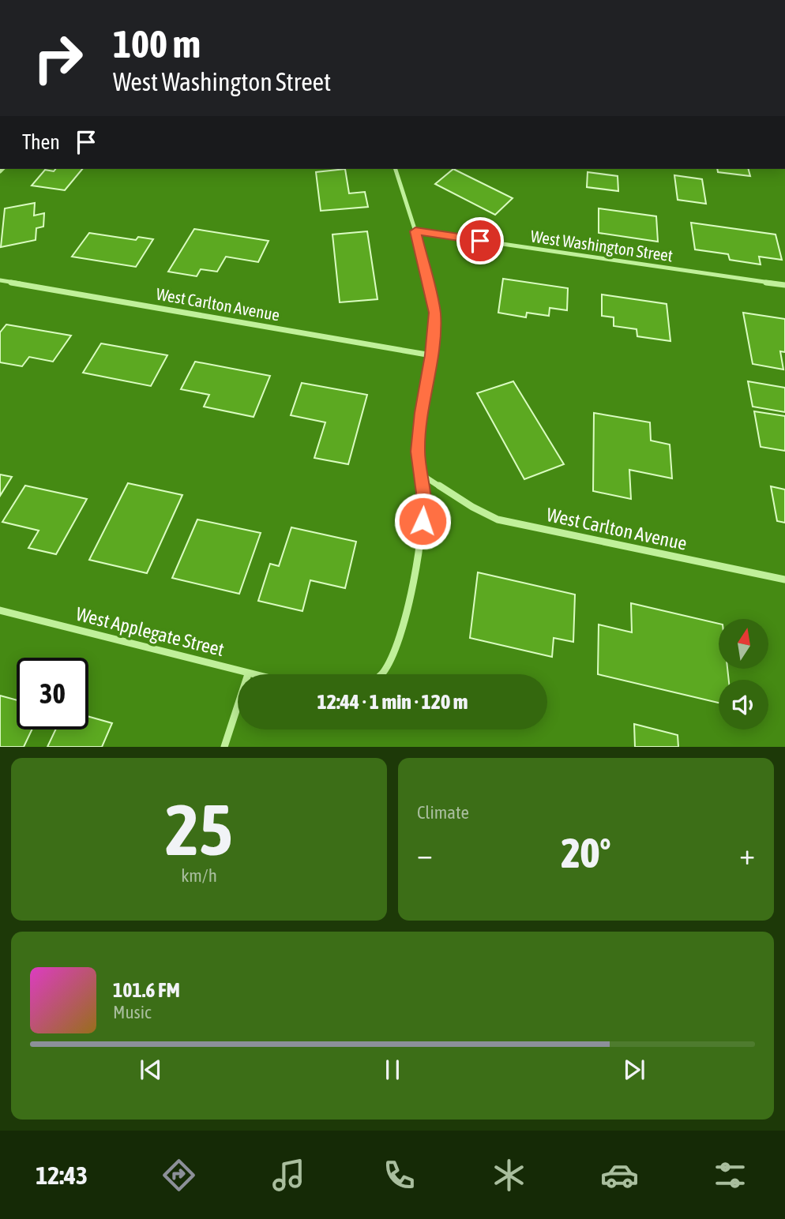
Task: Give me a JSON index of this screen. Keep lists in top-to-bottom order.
{
  "streets": {
    "street": ["West Washington Street", "West Carlton Avenue", "West Applegate Street"]
  },
  "north": "top",
  "page": {
    "turn": ["100 m", "West Washington Street"],
    "then": "Then",
    "limit": "30",
    "trip": "12:44 · 1 min · 120 m",
    "tile": [
      ["25", "km/h"],
      "Climate"
    ],
    "heat": ["−", "20°", "+"],
    "song": ["101.6 FM", "Music"],
    "tabs": "12:43"
  }
}
